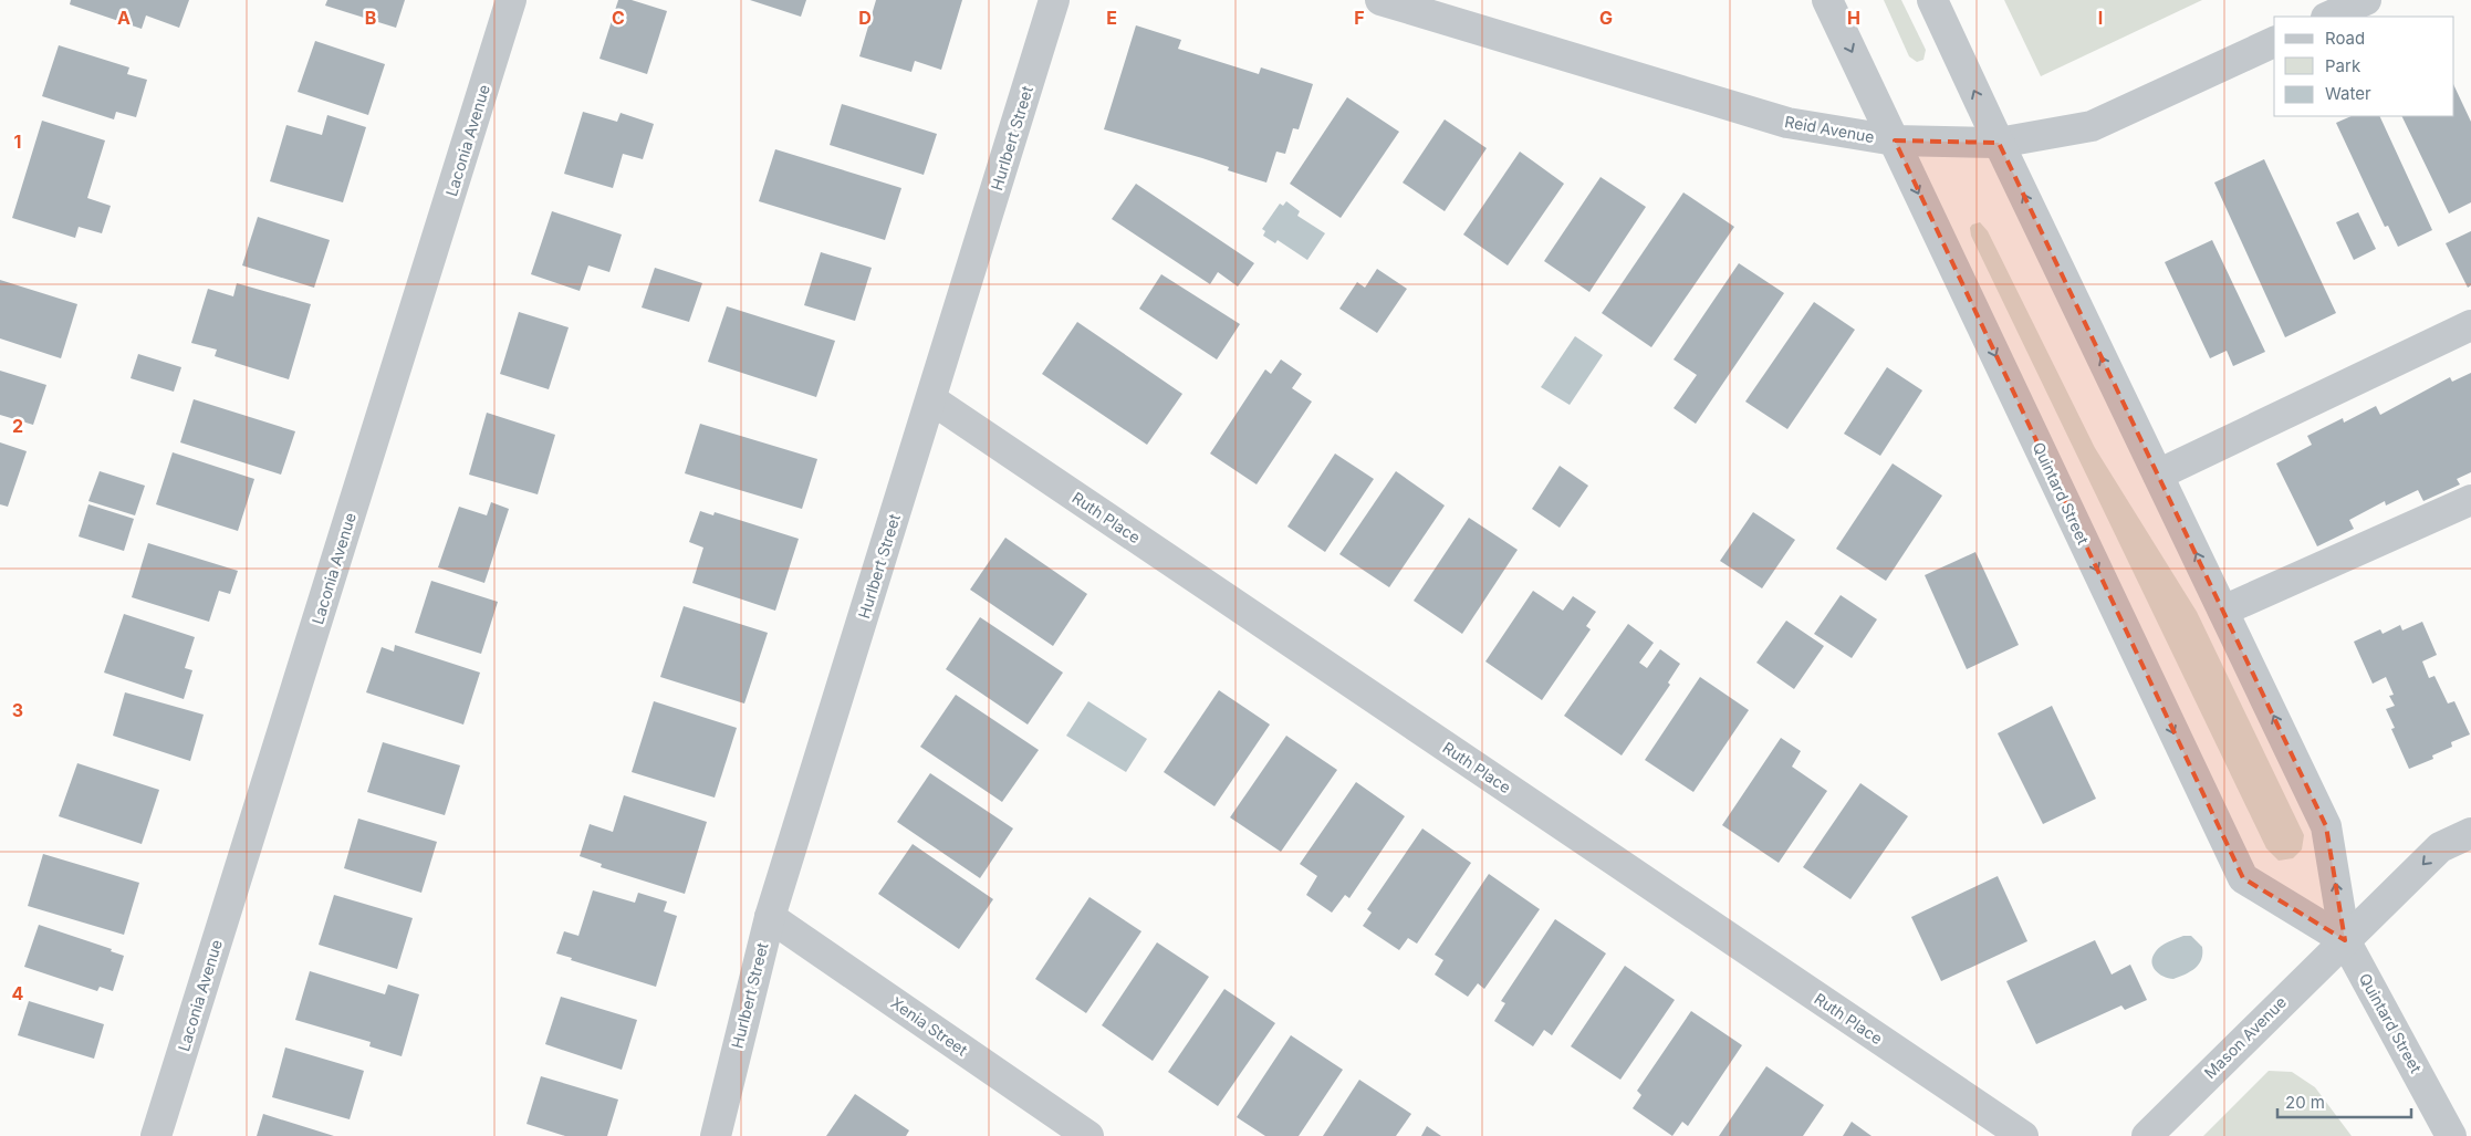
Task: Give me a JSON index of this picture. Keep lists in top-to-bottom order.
{
  "streets": {
    "street": [
      "Reid Avenue",
      "Hurlbert Street",
      "Laconia Avenue",
      "Quintard Street",
      "Ruth Place",
      "Xenia Street",
      "Mason Avenue"
    ]
  },
  "crossings": [
    ["Reid Avenue", "Quintard Street"],
    ["Hurlbert Street", "Ruth Place"],
    ["Hurlbert Street", "Xenia Street"],
    ["Quintard Street", "Mason Avenue"]
  ],
  "one_way": ["Mason Avenue"],
  "legend": ["Road", "Park", "Water"],
  "scale_bar": "20 m",
  "grid": {
    "columns": [
      "A",
      "B",
      "C",
      "D",
      "E",
      "F",
      "G",
      "H",
      "I"
    ],
    "rows": [
      "1",
      "2",
      "3",
      "4"
    ]
  }
}
